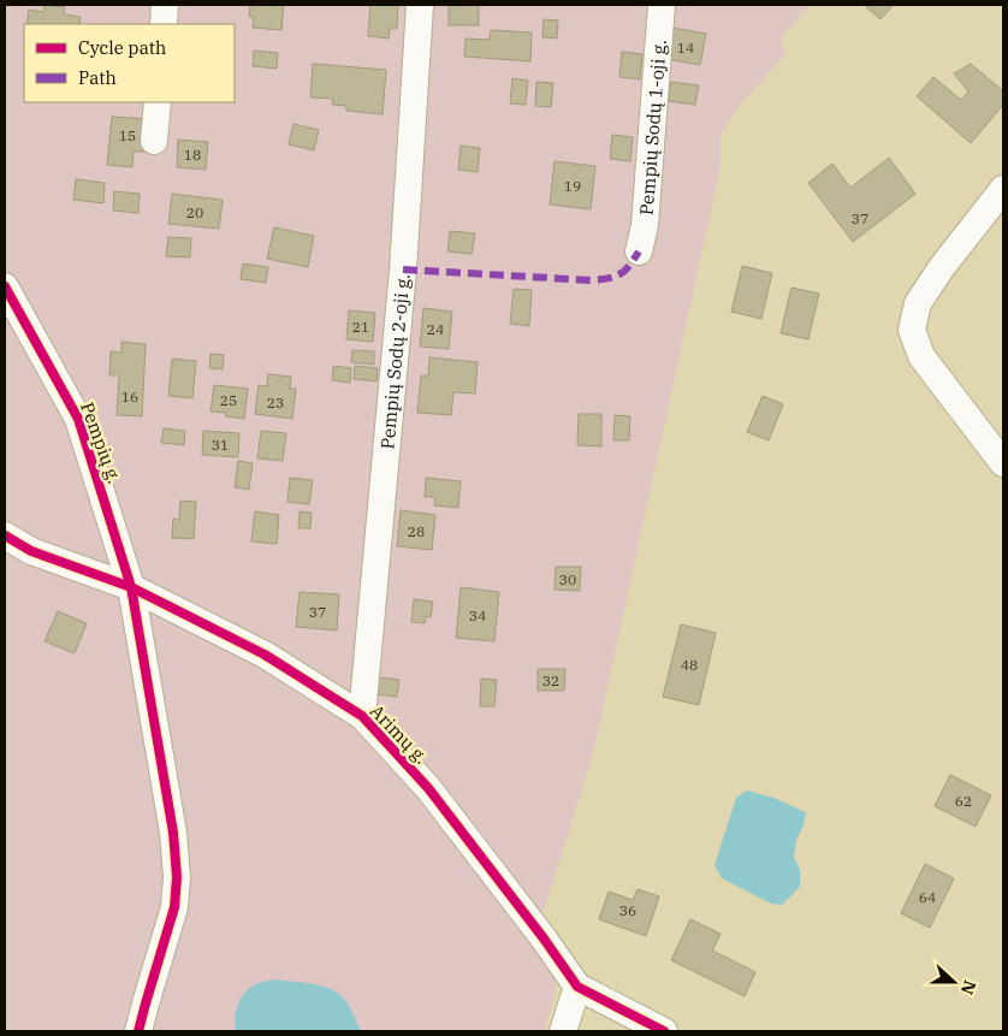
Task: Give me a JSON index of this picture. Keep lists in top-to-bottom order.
{
  "streets": {
    "street": [
      "Pempių Sodų 1-oji g.",
      "Pempių Sodų 2-oji g.",
      "Pempių g.",
      "Arimų g."
    ]
  },
  "crossings": [
    ["Pempių Sodų 2-oji g.", "Arimų g."],
    ["Pempių g.", "Arimų g."]
  ],
  "house_numbers": [
    "14",
    "15",
    "18",
    "19",
    "20",
    "37",
    "21",
    "24",
    "16",
    "25",
    "23",
    "31",
    "28",
    "30",
    "37",
    "34",
    "48",
    "32",
    "62",
    "64",
    "36"
  ],
  "legend": ["Cycle path", "Path"],
  "north": "right"
}
